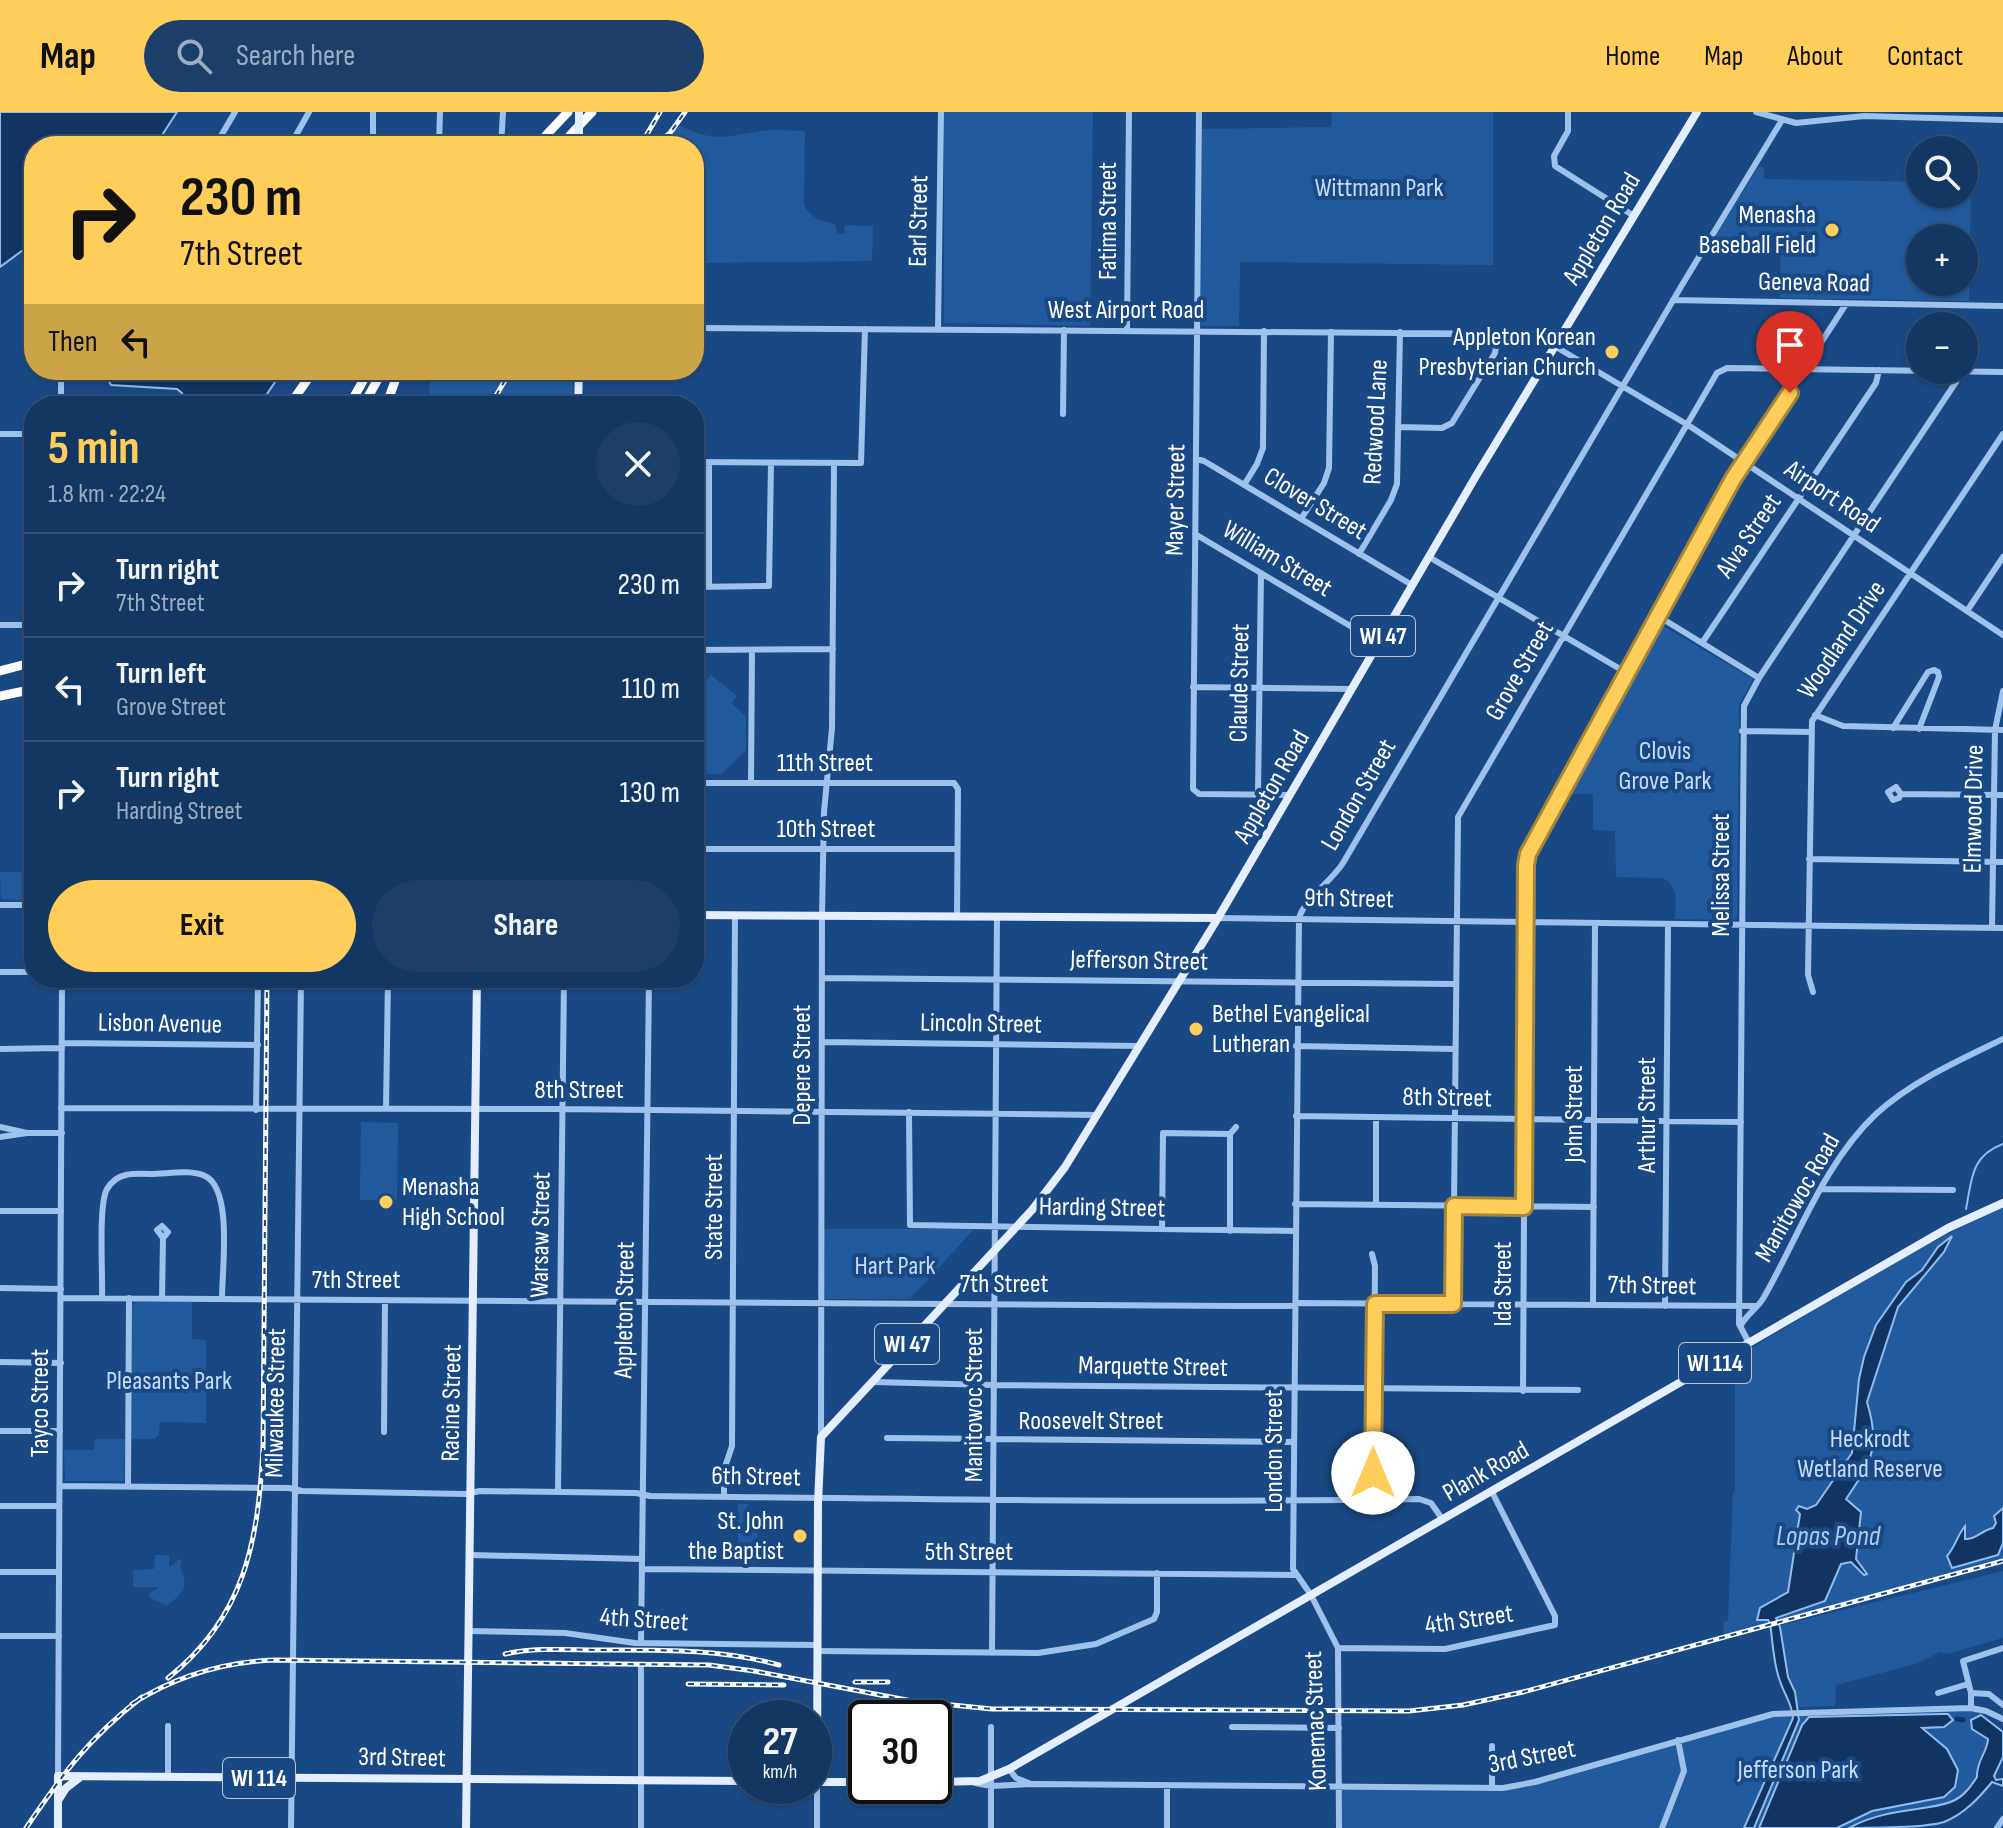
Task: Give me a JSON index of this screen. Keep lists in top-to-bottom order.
{
  "streets": {
    "main road": [
      "Appleton Road",
      "WI 47",
      "9th Street",
      "Depere Street",
      "WI 114",
      "Tayco Street",
      "Racine Street",
      "Plank Road",
      "3rd Street"
    ],
    "street": [
      "Earl Street",
      "Fatima Street",
      "Geneva Road",
      "West Airport Road",
      "Redwood Lane",
      "Airport Road",
      "Mayer Street",
      "Clover Street",
      "Alva Street",
      "William Street",
      "Woodland Drive",
      "Grove Street",
      "Claude Street",
      "11th Street",
      "London Street",
      "Elmwood Drive",
      "10th Street",
      "Melissa Street",
      "Jefferson Street",
      "Lisbon Avenue",
      "Lincoln Street",
      "8th Street",
      "John Street",
      "Arthur Street",
      "Manitowoc Road",
      "State Street",
      "Harding Street",
      "Warsaw Street",
      "7th Street",
      "Ida Street",
      "Appleton Street",
      "Marquette Street",
      "Milwaukee Street",
      "Manitowoc Street",
      "Roosevelt Street",
      "6th Street",
      "5th Street",
      "4th Street",
      "Konemac Street"
    ]
  },
  "crossings": [
    ["Earl Street", "West Airport Road"],
    ["Fatima Street", "West Airport Road"],
    ["Appleton Road", "West Airport Road"],
    ["Appleton Road", "Airport Road"],
    ["Appleton Road", "Mayer Street"],
    ["Appleton Road", "Clover Street"],
    ["Appleton Road", "William Street"],
    ["Appleton Road", "9th Street"],
    ["Appleton Road", "Jefferson Street"],
    ["Appleton Road", "Lincoln Street"],
    ["Appleton Road", "Depere Street"],
    ["Appleton Road", "8th Street"],
    ["Appleton Road", "Harding Street"],
    ["Appleton Road", "7th Street"],
    ["Appleton Road", "Marquette Street"],
    ["Appleton Road", "Manitowoc Street"],
    ["Geneva Road", "London Street"],
    ["Geneva Road", "Ida Street"],
    ["West Airport Road", "Redwood Lane"],
    ["West Airport Road", "Airport Road"],
    ["West Airport Road", "Mayer Street"],
    ["Redwood Lane", "Clover Street"],
    ["Airport Road", "Alva Street"],
    ["Airport Road", "Woodland Drive"],
    ["Airport Road", "Grove Street"],
    ["Airport Road", "London Street"],
    ["Airport Road", "Melissa Street"],
    ["Airport Road", "Ida Street"],
    ["Mayer Street", "Clover Street"],
    ["Mayer Street", "William Street"],
    ["Mayer Street", "Claude Street"],
    ["Alva Street", "Grove Street"],
    ["William Street", "Claude Street"],
    ["Woodland Drive", "9th Street"],
    ["Grove Street", "9th Street"],
    ["Grove Street", "Jefferson Street"],
    ["Grove Street", "8th Street"],
    ["Grove Street", "7th Street"],
    ["Grove Street", "Ida Street"],
    ["11th Street", "10th Street"],
    ["11th Street", "Depere Street"],
    ["London Street", "9th Street"],
    ["London Street", "Jefferson Street"],
    ["London Street", "8th Street"],
    ["London Street", "Harding Street"],
    ["London Street", "7th Street"],
    ["London Street", "Marquette Street"],
    ["London Street", "Roosevelt Street"],
    ["London Street", "6th Street"],
    ["London Street", "5th Street"],
    ["London Street", "Konemac Street"],
    ["Elmwood Drive", "9th Street"],
    ["10th Street", "Depere Street"],
    ["Melissa Street", "9th Street"],
    ["Melissa Street", "8th Street"],
    ["Melissa Street", "Manitowoc Road"],
    ["Melissa Street", "7th Street"],
    ["Melissa Street", "Plank Road"],
    ["9th Street", "Depere Street"],
    ["9th Street", "John Street"],
    ["9th Street", "Arthur Street"],
    ["9th Street", "State Street"],
    ["9th Street", "Ida Street"],
    ["9th Street", "Manitowoc Street"],
    ["Jefferson Street", "Depere Street"],
    ["Jefferson Street", "Manitowoc Street"],
    ["Lisbon Avenue", "Tayco Street"],
    ["Lincoln Street", "Depere Street"],
    ["Lincoln Street", "Manitowoc Street"],
    ["Depere Street", "8th Street"],
    ["Depere Street", "7th Street"],
    ["Depere Street", "6th Street"],
    ["Depere Street", "5th Street"],
    ["Depere Street", "4th Street"],
    ["8th Street", "John Street"],
    ["8th Street", "Arthur Street"],
    ["8th Street", "State Street"],
    ["8th Street", "Harding Street"],
    ["8th Street", "Warsaw Street"],
    ["8th Street", "Ida Street"],
    ["8th Street", "Appleton Street"],
    ["8th Street", "Tayco Street"],
    ["8th Street", "Milwaukee Street"],
    ["8th Street", "Racine Street"],
    ["8th Street", "Manitowoc Street"],
    ["John Street", "7th Street"],
    ["Arthur Street", "7th Street"],
    ["Manitowoc Road", "7th Street"],
    ["State Street", "7th Street"],
    ["State Street", "6th Street"],
    ["Harding Street", "Manitowoc Street"],
    ["Warsaw Street", "7th Street"],
    ["Warsaw Street", "6th Street"],
    ["7th Street", "Ida Street"],
    ["7th Street", "Appleton Street"],
    ["7th Street", "Tayco Street"],
    ["7th Street", "Milwaukee Street"],
    ["7th Street", "Racine Street"],
    ["7th Street", "Manitowoc Street"],
    ["Ida Street", "Marquette Street"],
    ["Appleton Street", "6th Street"],
    ["Appleton Street", "5th Street"],
    ["Appleton Street", "4th Street"],
    ["Marquette Street", "Manitowoc Street"],
    ["Tayco Street", "6th Street"],
    ["Tayco Street", "3rd Street"],
    ["Milwaukee Street", "6th Street"],
    ["Milwaukee Street", "3rd Street"],
    ["Racine Street", "6th Street"],
    ["Racine Street", "4th Street"],
    ["Racine Street", "3rd Street"],
    ["Manitowoc Street", "Roosevelt Street"],
    ["Manitowoc Street", "6th Street"],
    ["Manitowoc Street", "5th Street"],
    ["Manitowoc Street", "4th Street"],
    ["Plank Road", "6th Street"],
    ["Plank Road", "4th Street"],
    ["Plank Road", "Konemac Street"],
    ["Plank Road", "3rd Street"],
    ["5th Street", "4th Street"],
    ["5th Street", "Konemac Street"],
    ["4th Street", "Konemac Street"],
    ["Konemac Street", "3rd Street"]
  ],
  "water": ["Lopas Pond"],
  "parks": [
    "Wittmann Park",
    "Clovis Grove Park",
    "Hart Park",
    "Pleasants Park",
    "Heckrodt Wetland Reserve",
    "Jefferson Park"
  ],
  "places": [
    "Menasha Baseball Field",
    "Appleton Korean Presbyterian Church",
    "Bethel Evangelical Lutheran",
    "Menasha High School",
    "St. John the Baptist"
  ],
  "page": {
    "header": "Map",
    "search": "Search here",
    "nav": [
      "Home",
      "Map",
      "About",
      "Contact"
    ],
    "map_buttons": ["+", "−"],
    "turn": ["230 m", "7th Street"],
    "then": "Then",
    "heading": ["5 min", "1.8 km · 22:24"],
    "list": [
      {
        "name": "Turn right",
        "note": "7th Street",
        "value": "230 m"
      },
      {
        "name": "Turn left",
        "note": "Grove Street",
        "value": "110 m"
      },
      {
        "name": "Turn right",
        "note": "Harding Street",
        "value": "130 m"
      }
    ],
    "buttons": ["Exit", "Share"],
    "speed": "27 km/h",
    "limit": "30"
  }
}
